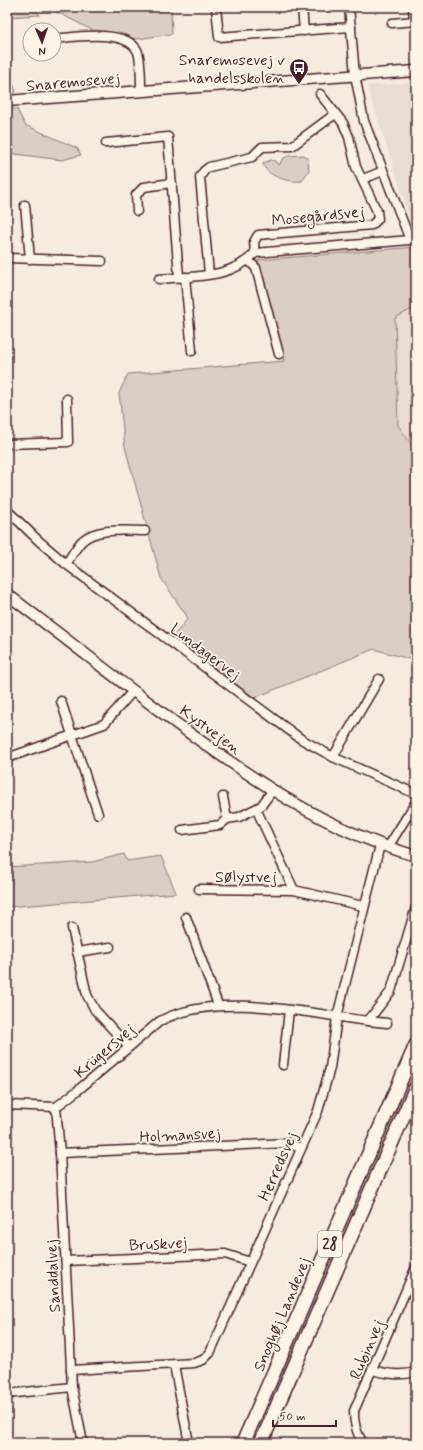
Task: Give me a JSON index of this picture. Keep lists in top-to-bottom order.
{
  "streets": {
    "main road": ["28", "Snoghøj Landevej"],
    "street": [
      "Snaremosevej",
      "Mosegårdsvej",
      "Lundagervej",
      "Kystvejen",
      "Sølystvej",
      "Krügersvej",
      "Holmansvej",
      "Herredsvej",
      "Bruskvej",
      "Sanddalvej",
      "Rubinvej"
    ]
  },
  "crossings": [
    ["Snaremosevej", "Mosegårdsvej"],
    ["Kystvejen", "Herredsvej"],
    ["Sølystvej", "Herredsvej"],
    ["Krügersvej", "Herredsvej"],
    ["Krügersvej", "Sanddalvej"],
    ["Holmansvej", "Herredsvej"],
    ["Holmansvej", "Sanddalvej"],
    ["Herredsvej", "Bruskvej"],
    ["Herredsvej", "Sanddalvej"],
    ["Bruskvej", "Sanddalvej"]
  ],
  "places": {
    "bus stop": ["Snaremosevej v handelsskolen"]
  },
  "scale_bar": "50 m",
  "north": "bottom"
}
